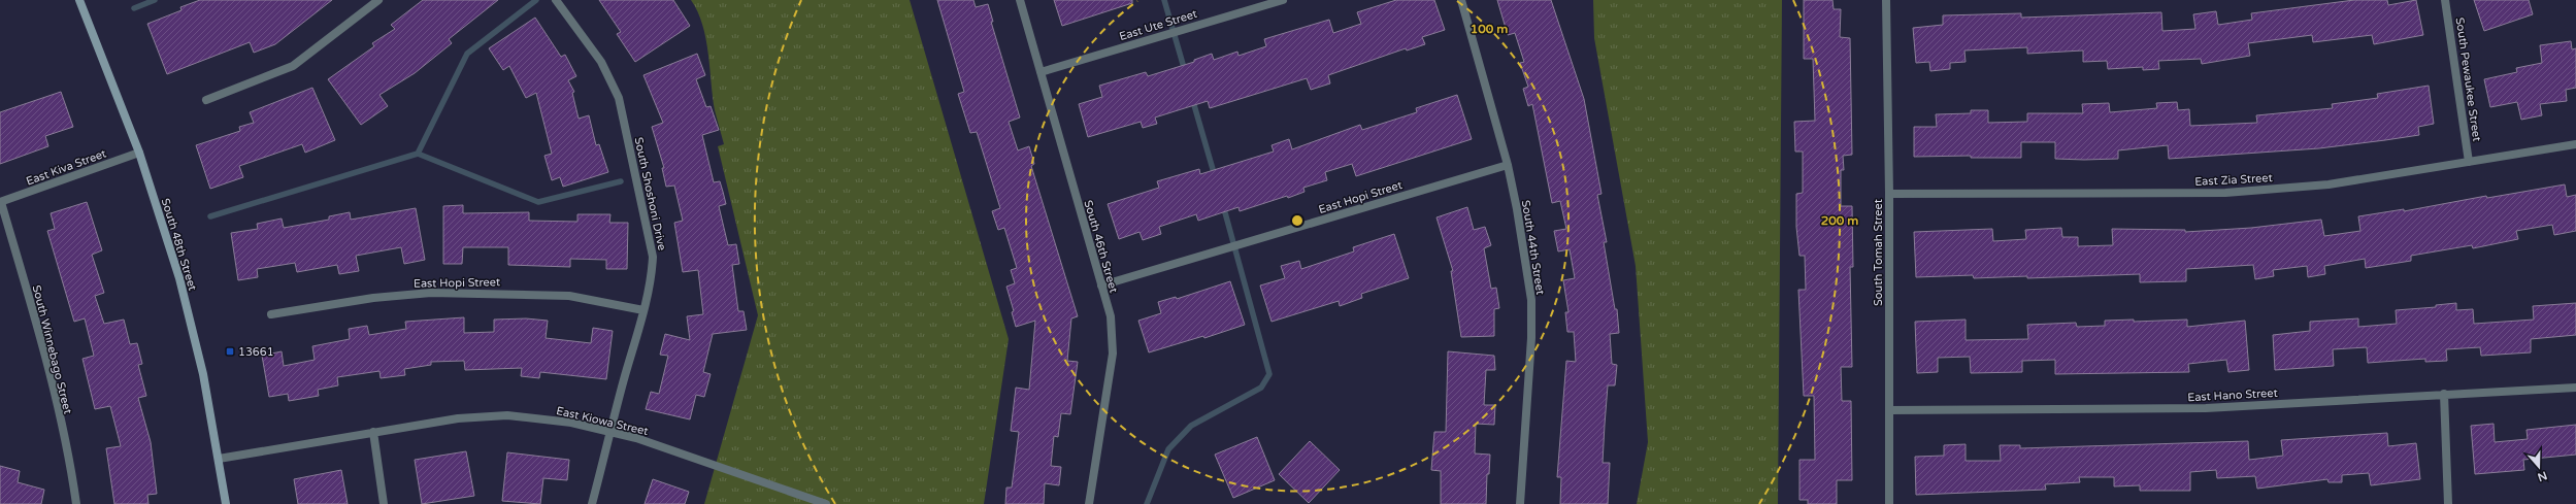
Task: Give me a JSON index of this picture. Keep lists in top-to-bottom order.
{
  "streets": {
    "main road": ["South 48th Street"],
    "street": [
      "East Ute Street",
      "South Pewaukee Street",
      "East Kiva Street",
      "East Zia Street",
      "South Shoshoni Drive",
      "East Hopi Street",
      "South 46th Street",
      "South 44th Street",
      "South Tomah Street",
      "South Winnebago Street",
      "East Hano Street",
      "East Kiowa Street"
    ]
  },
  "crossings": [
    ["East Ute Street", "South 46th Street"],
    ["South Pewaukee Street", "East Zia Street"],
    ["East Kiva Street", "South 48th Street"],
    ["East Kiva Street", "South Winnebago Street"],
    ["East Zia Street", "South Tomah Street"],
    ["South Shoshoni Drive", "East Hopi Street"],
    ["South Shoshoni Drive", "East Kiowa Street"],
    ["East Hopi Street", "South 46th Street"],
    ["East Hopi Street", "South 44th Street"],
    ["South 48th Street", "East Kiowa Street"],
    ["South Tomah Street", "East Hano Street"]
  ],
  "places": {
    "transit": ["13661"]
  },
  "north": "bottom",
  "rings": ["100 m", "200 m"]
}
